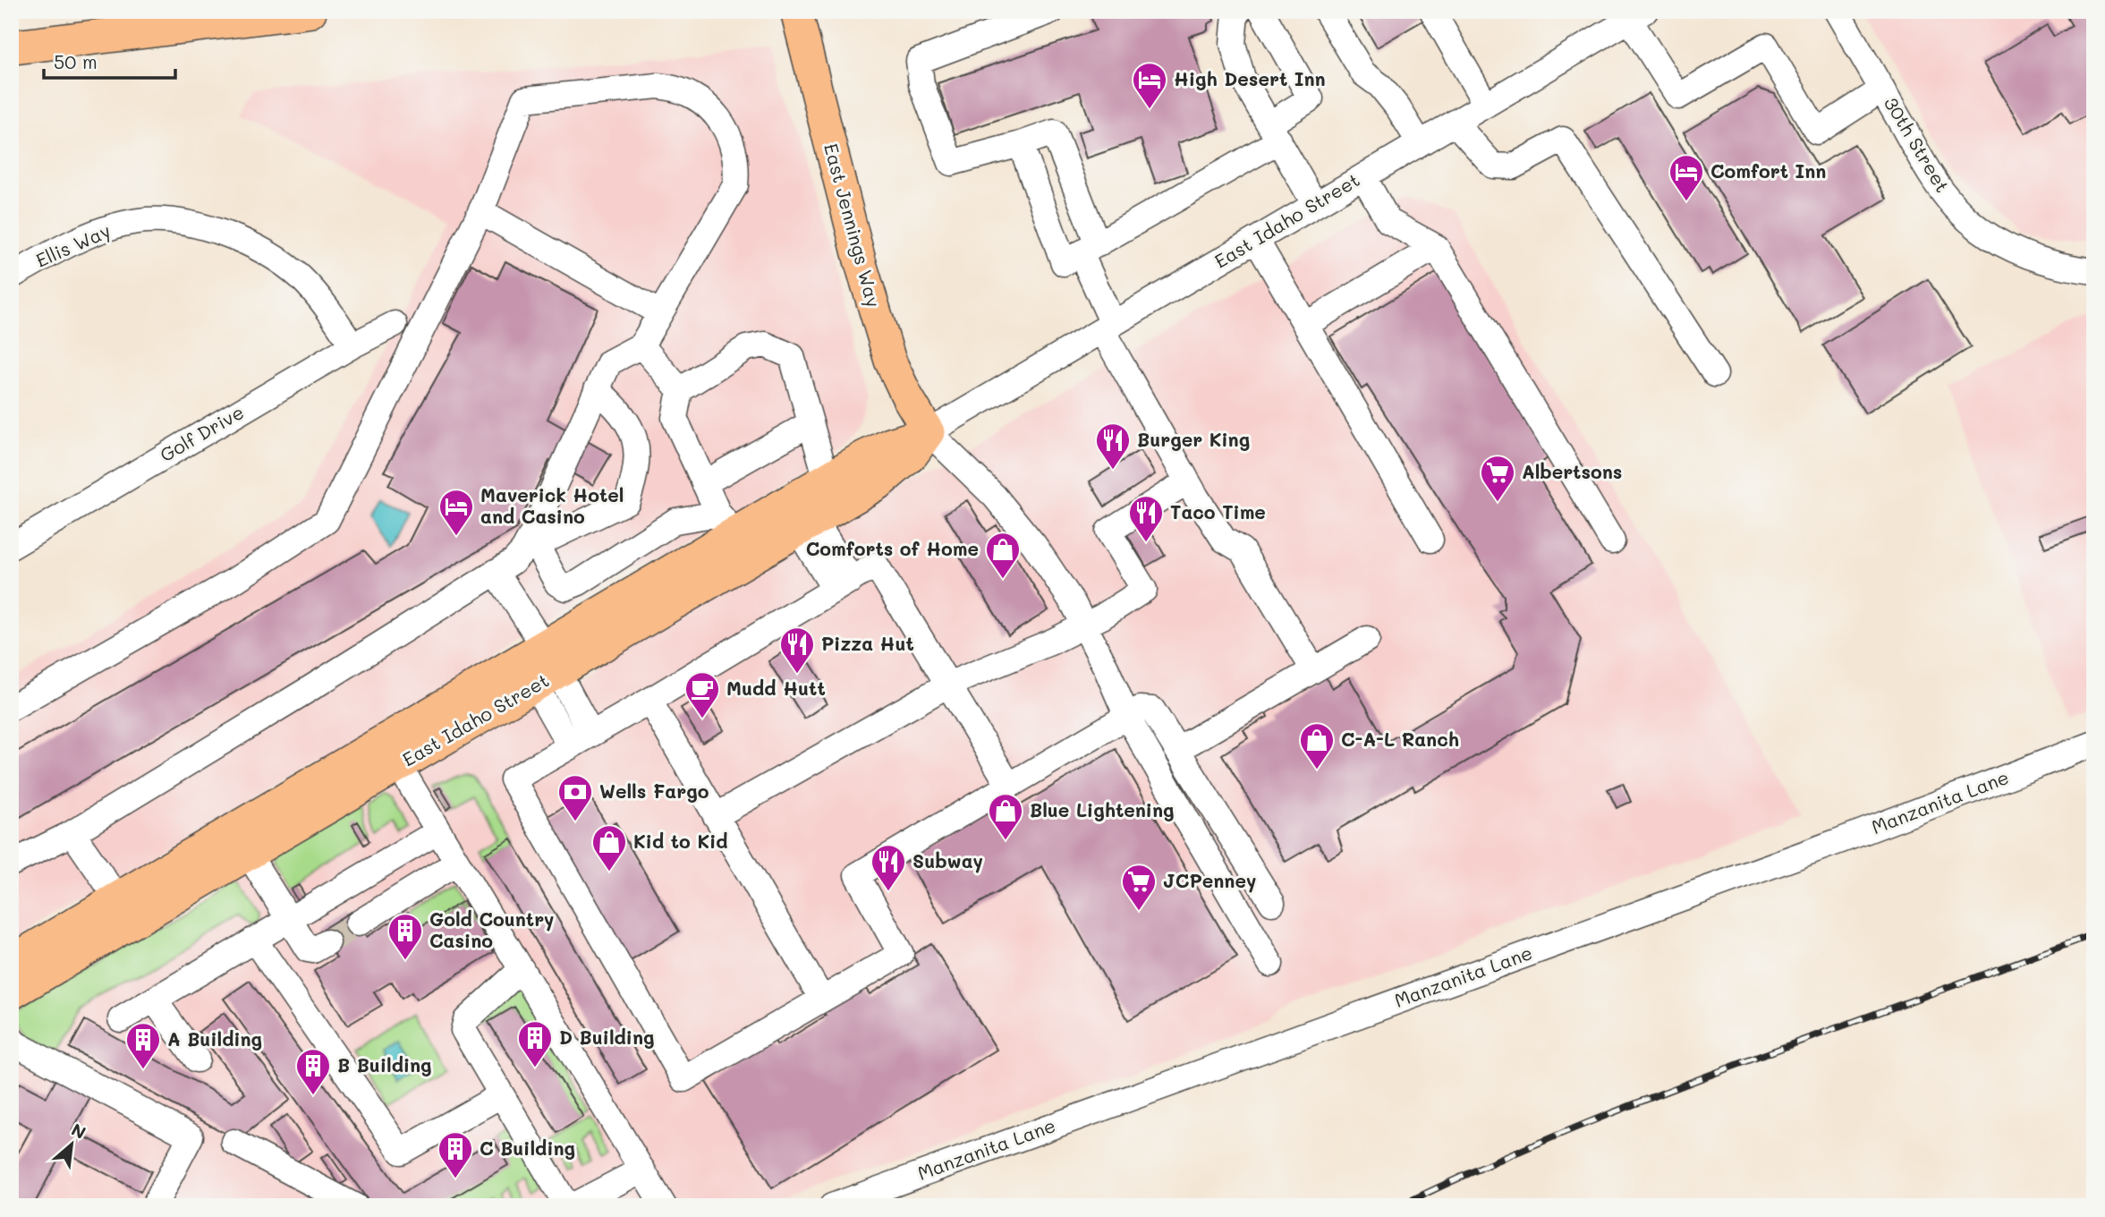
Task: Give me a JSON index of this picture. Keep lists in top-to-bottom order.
{
  "streets": {
    "main road": ["East Idaho Street", "East Jennings Way"],
    "street": [
      "30th Street",
      "Ellis Way",
      "Golf Drive",
      "Manzanita Lane"
    ]
  },
  "crossings": [
    ["East Idaho Street", "East Jennings Way"],
    ["Ellis Way", "Golf Drive"]
  ],
  "places": {
    "hotel": ["High Desert Inn", "Comfort Inn", "Maverick Hotel and Casino"],
    "restaurant": [
      "Burger King",
      "Taco Time",
      "Pizza Hut",
      "Subway"
    ],
    "supermarket": ["Albertsons", "JCPenney"],
    "shop": [
      "Comforts of Home",
      "C-A-L Ranch",
      "Blue Lightening",
      "Kid to Kid"
    ],
    "cafe": ["Mudd Hutt"],
    "bank": ["Wells Fargo"],
    "building": [
      "Gold Country Casino",
      "D Building",
      "A Building",
      "B Building",
      "C Building"
    ]
  },
  "scale_bar": "50 m",
  "north": "top right"
}
